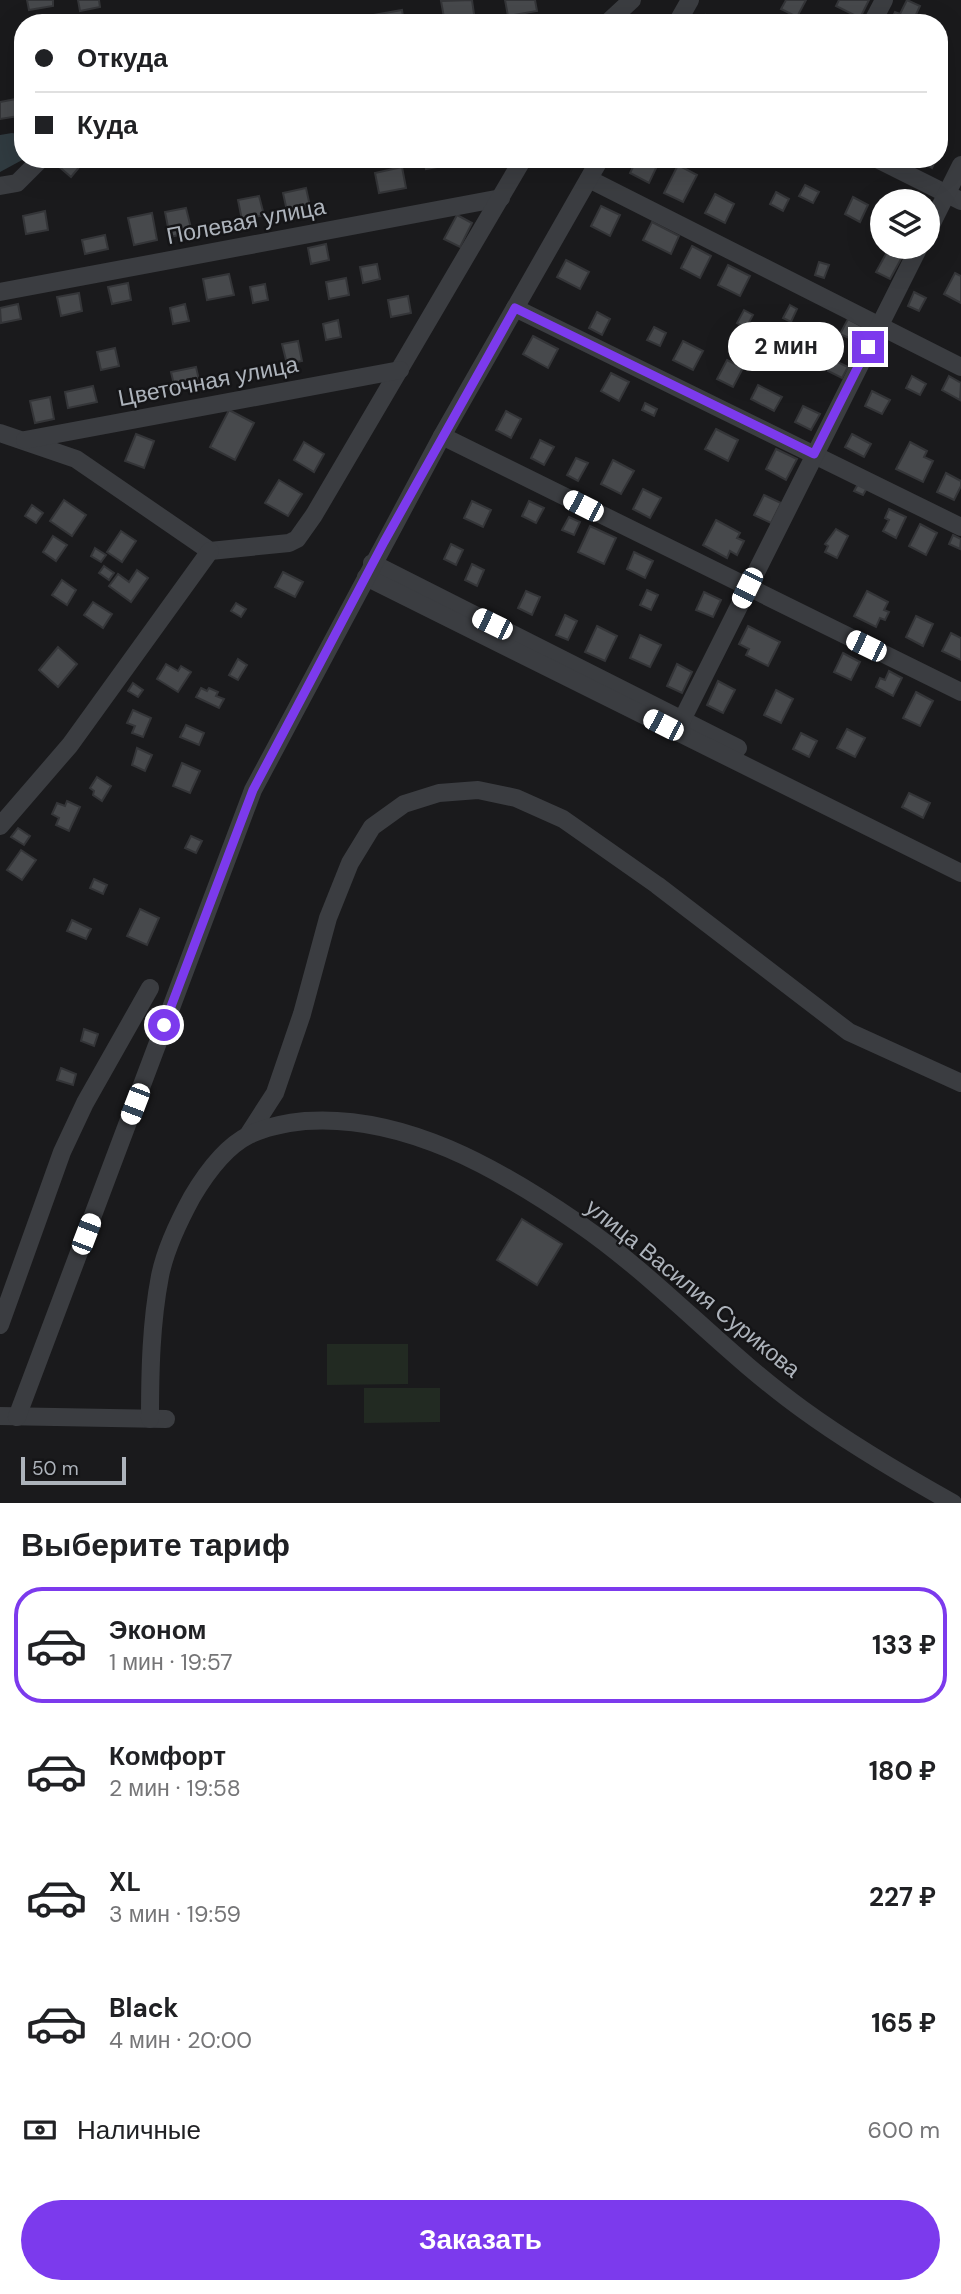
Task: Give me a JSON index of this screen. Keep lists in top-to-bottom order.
{
  "streets": {
    "street": ["Полевая улица", "Цветочная улица", "улица Василия Сурикова"]
  },
  "scale_bar": "50 m",
  "page": {
    "banner": ["Откуда", "Куда"],
    "bubble": "2 мин",
    "scale": "50 m",
    "heading": "Выберите тариф",
    "list": [
      {
        "name": "Эконом",
        "note": "1 мин · 19:57",
        "value": "133 ₽"
      },
      {
        "name": "Комфорт",
        "note": "2 мин · 19:58",
        "value": "180 ₽"
      },
      {
        "name": "XL",
        "note": "3 мин · 19:59",
        "value": "227 ₽"
      },
      {
        "name": "Black",
        "note": "4 мин · 20:00",
        "value": "165 ₽"
      }
    ],
    "pay": ["Наличные", "600 m"],
    "buttons": "Заказать"
  }
}
